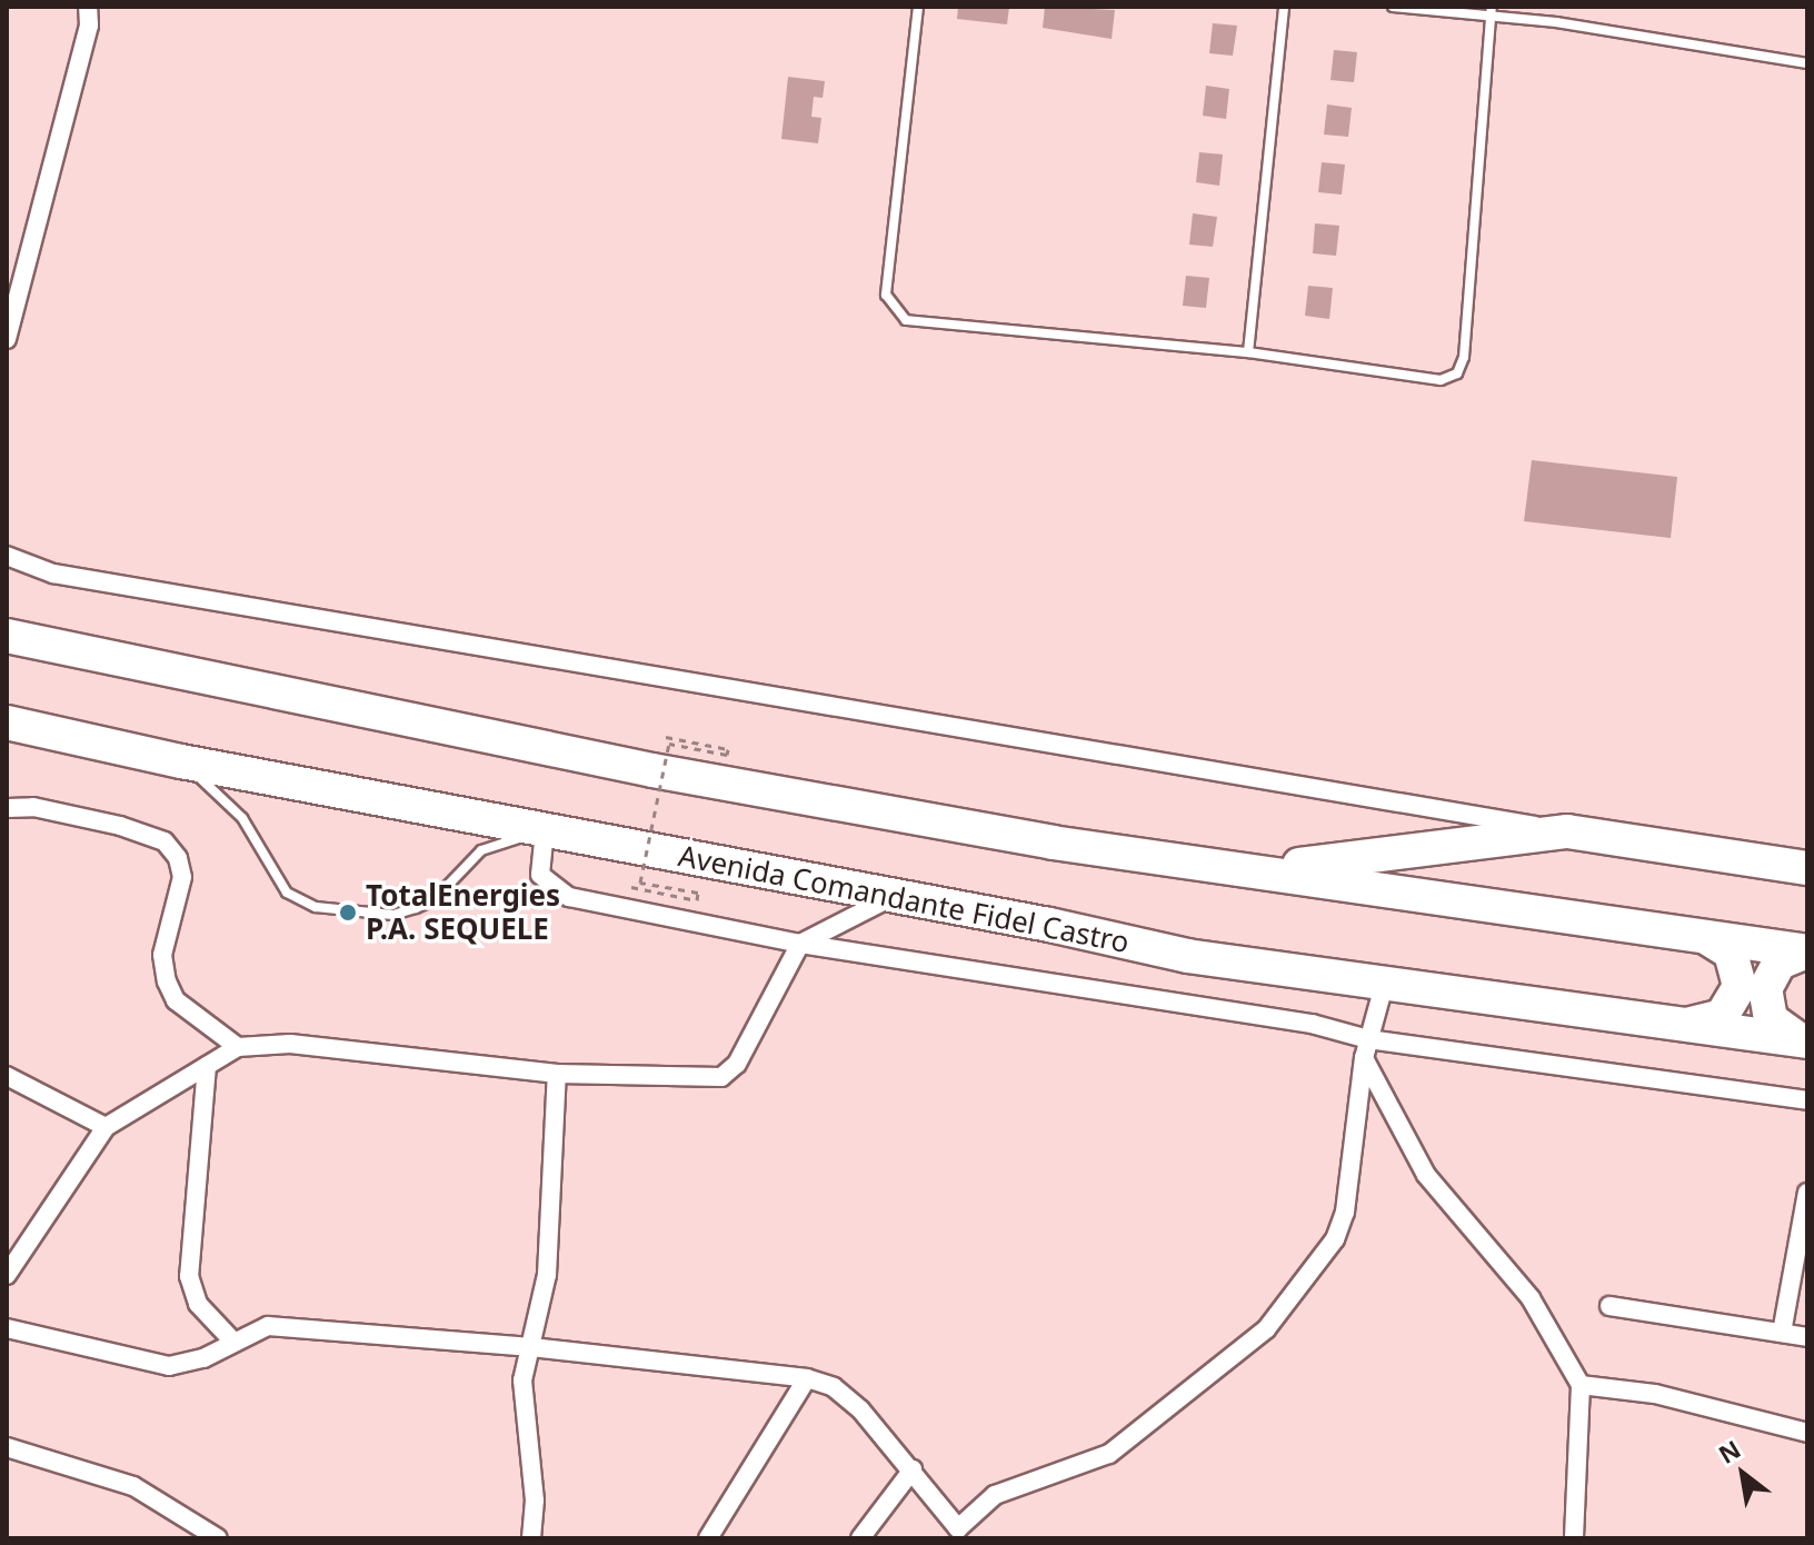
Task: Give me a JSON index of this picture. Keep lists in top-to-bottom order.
{
  "streets": {
    "highway": ["Avenida Comandante Fidel Castro"]
  },
  "places": ["TotalEnergies P.A. SEQUELE"],
  "north": "top left"
}
